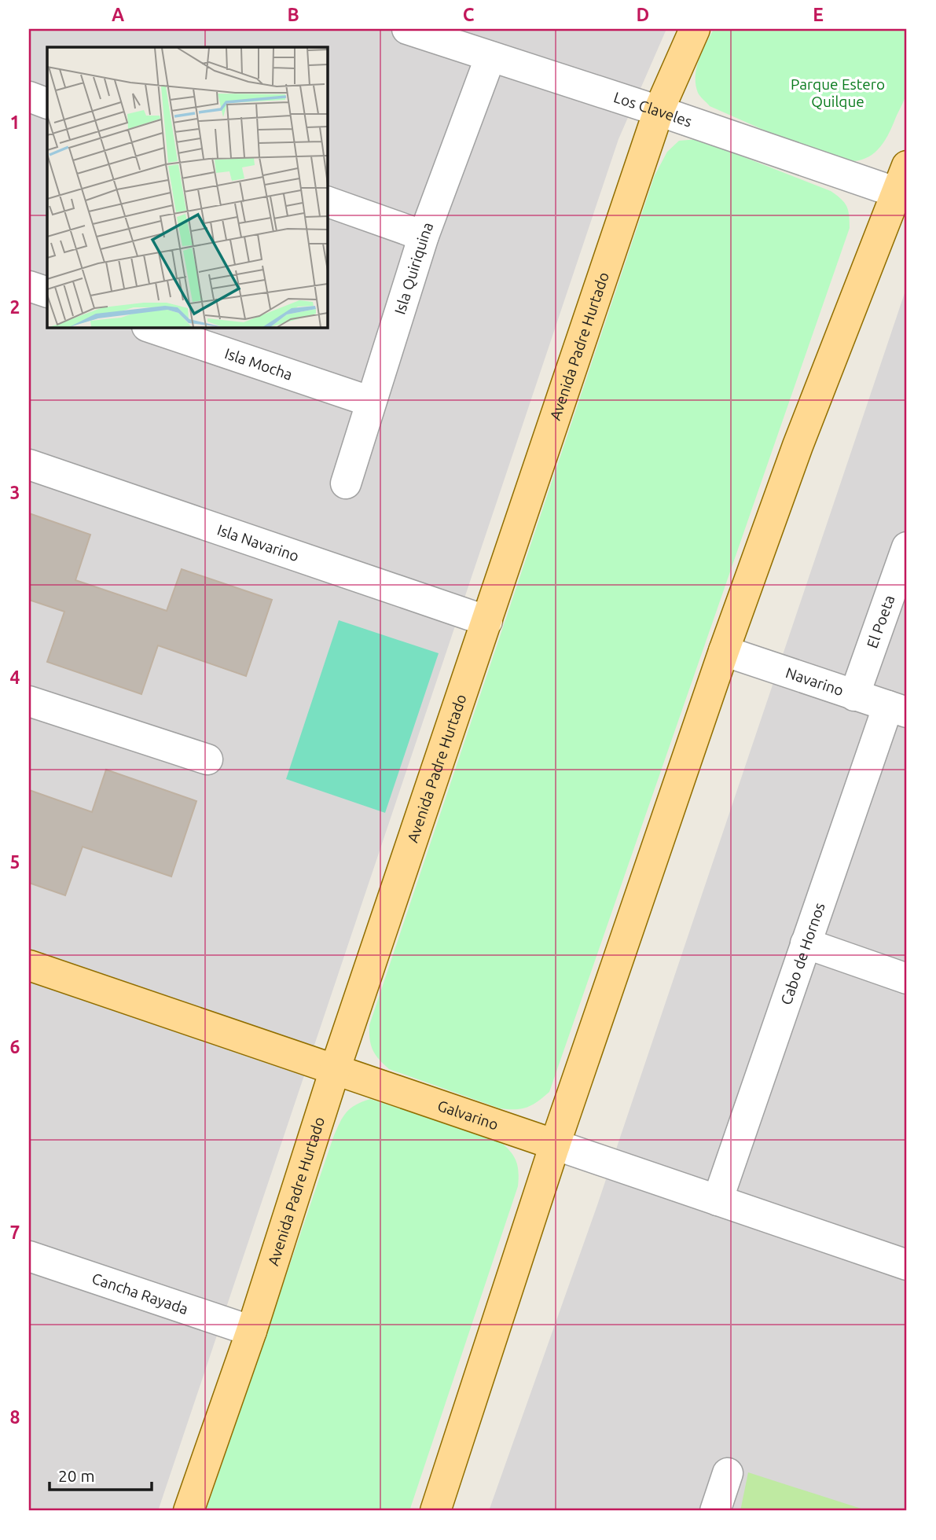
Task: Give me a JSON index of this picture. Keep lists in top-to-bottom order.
{
  "streets": {
    "main road": ["Avenida Padre Hurtado", "Galvarino"],
    "street": [
      "Los Claveles",
      "Isla Quiriquina",
      "Isla Mocha",
      "Isla Navarino",
      "El Poeta",
      "Navarino",
      "Cabo de Hornos",
      "Cancha Rayada"
    ]
  },
  "crossings": [
    ["Los Claveles", "Isla Quiriquina"],
    ["Los Claveles", "Avenida Padre Hurtado"],
    ["Isla Quiriquina", "Isla Mocha"],
    ["Avenida Padre Hurtado", "Isla Navarino"],
    ["Avenida Padre Hurtado", "Galvarino"],
    ["Avenida Padre Hurtado", "Cancha Rayada"],
    ["El Poeta", "Navarino"],
    ["Navarino", "Cabo de Hornos"],
    ["Cabo de Hornos", "Galvarino"]
  ],
  "parks": ["Parque Estero Quilque"],
  "scale_bar": "20 m",
  "grid": {
    "columns": [
      "A",
      "B",
      "C",
      "D",
      "E"
    ],
    "rows": [
      "1",
      "2",
      "3",
      "4",
      "5",
      "6",
      "7",
      "8"
    ]
  }
}
